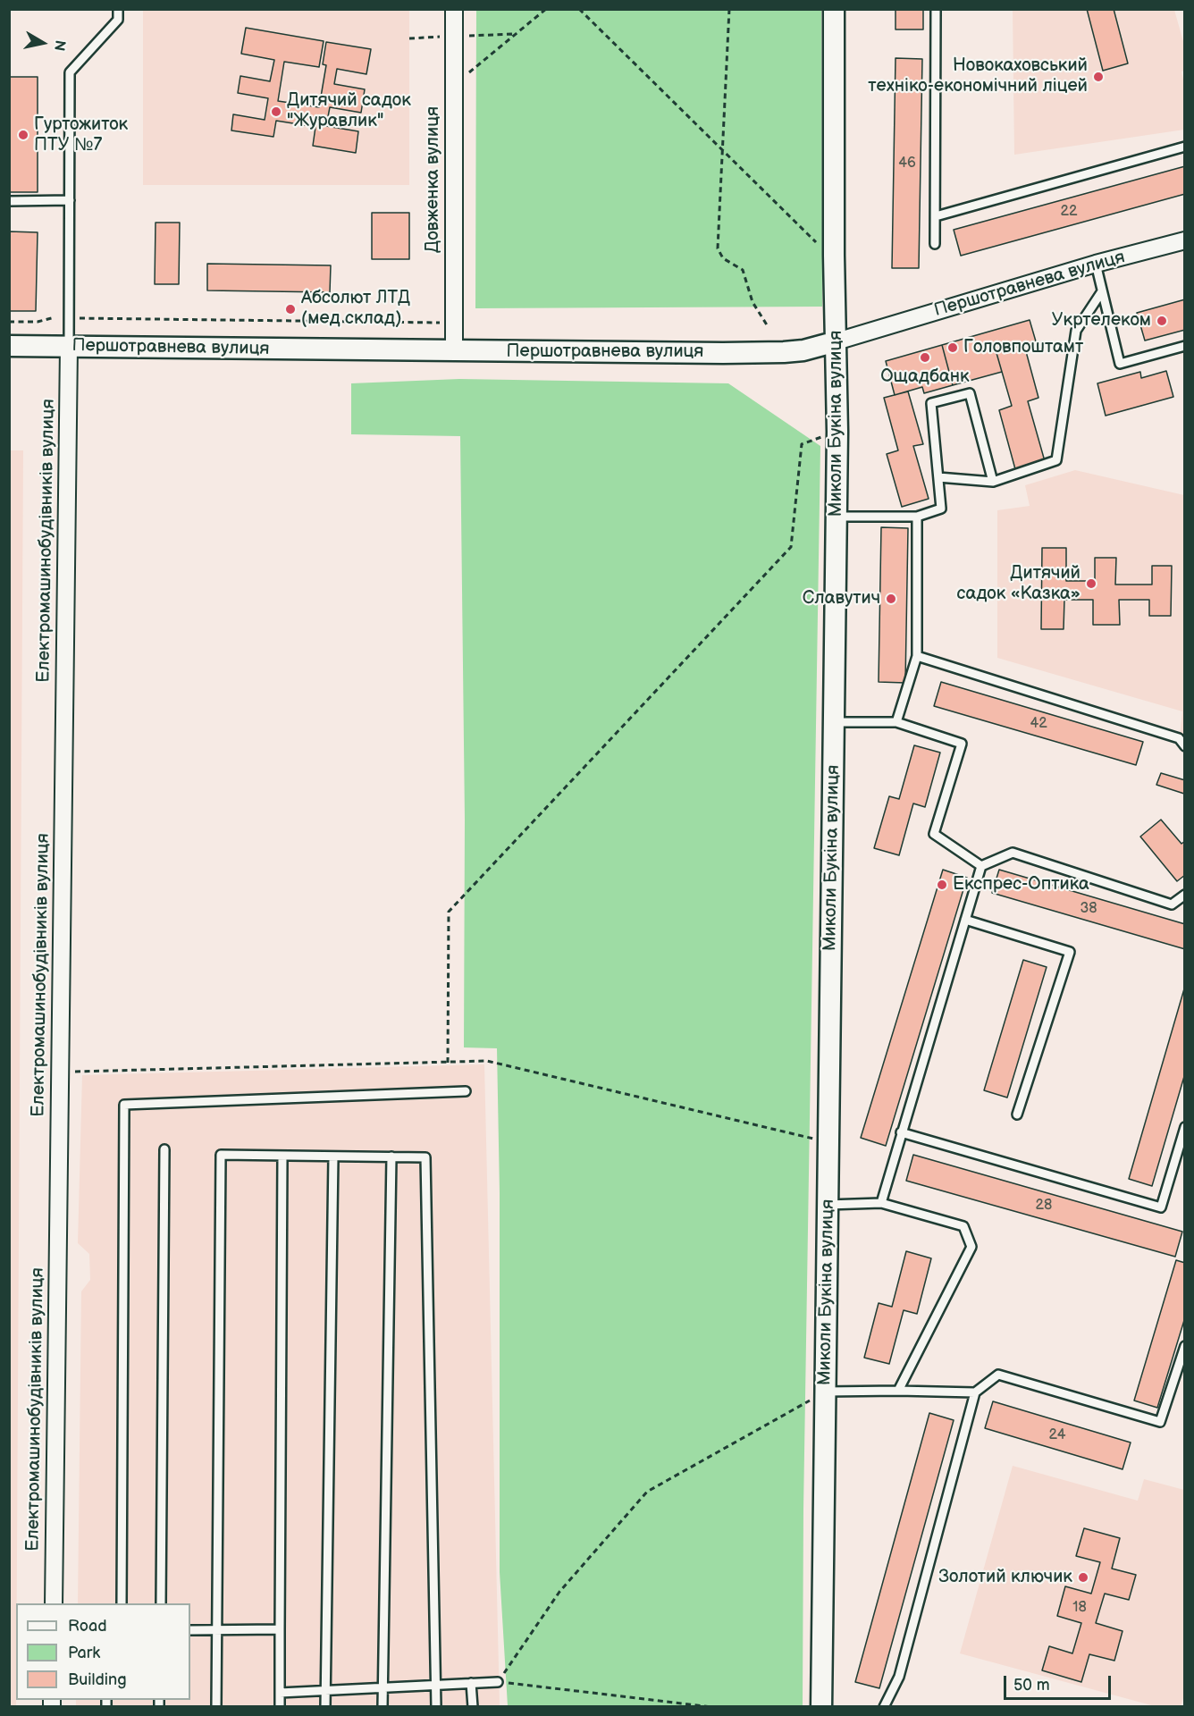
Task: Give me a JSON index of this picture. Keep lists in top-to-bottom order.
{
  "streets": {
    "street": [
      "Довженка вулиця",
      "Першотравнева вулиця",
      "Миколи Букіна вулиця",
      "Електромашинобудівників вулиця"
    ]
  },
  "crossings": [
    ["Довженка вулиця", "Першотравнева вулиця"],
    ["Першотравнева вулиця", "Миколи Букіна вулиця"],
    ["Першотравнева вулиця", "Електромашинобудівників вулиця"]
  ],
  "places": [
    "Новокаховський техніко-економічний ліцей",
    "Дитячий садок \"Журавлик\"",
    "Гуртожиток ПТУ №7",
    "Абсолют ЛТД (мед склад)",
    "Укртелеком",
    "Головпоштамт",
    "Ощадбанк",
    "Дитячий садок «Казка»",
    "Славутич",
    "Експрес-Оптика",
    "Золотий ключик"
  ],
  "house_numbers": [
    "46",
    "22",
    "42",
    "38",
    "28",
    "24",
    "18"
  ],
  "legend": ["Road", "Park", "Building"],
  "scale_bar": "50 m",
  "north": "right"
}
